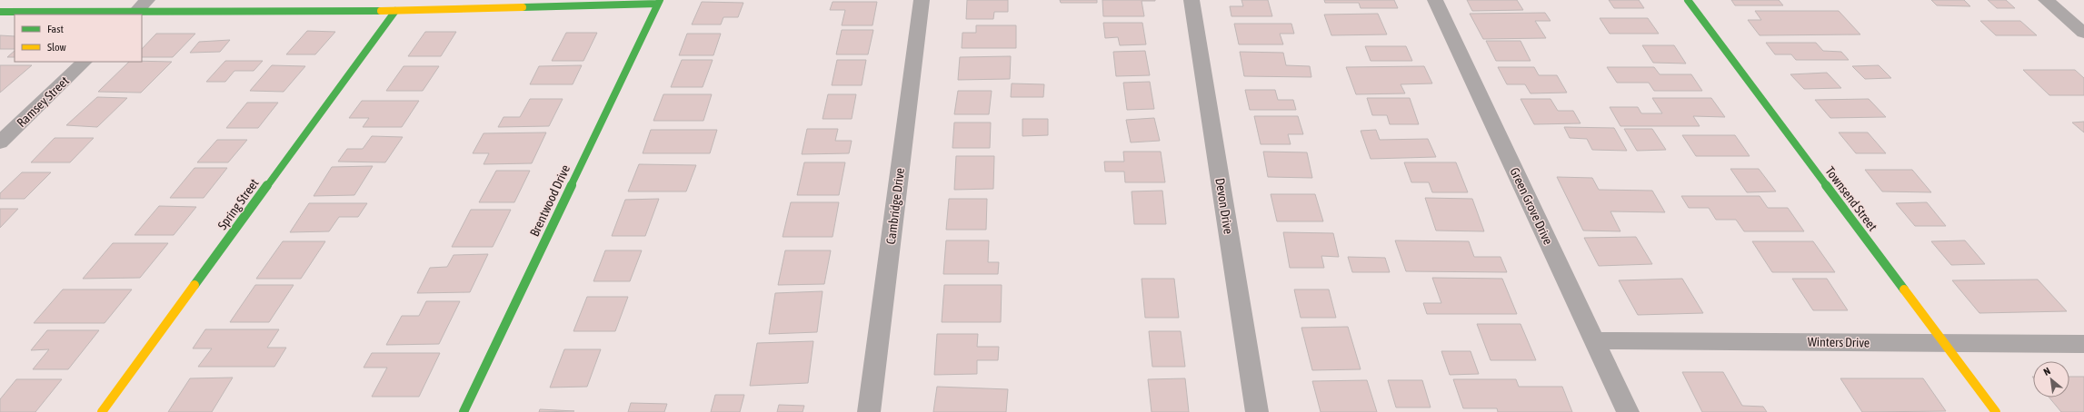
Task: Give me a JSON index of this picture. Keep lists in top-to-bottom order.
{
  "streets": {
    "street": [
      "Ramsey Street",
      "Townsend Street",
      "Brentwood Drive",
      "Spring Street",
      "Cambridge Drive",
      "Devon Drive",
      "Green Grove Drive",
      "Winters Drive"
    ]
  },
  "crossings": [
    ["Townsend Street", "Winters Drive"],
    ["Green Grove Drive", "Winters Drive"]
  ],
  "legend": ["Fast", "Slow"],
  "north": "top left"
}
